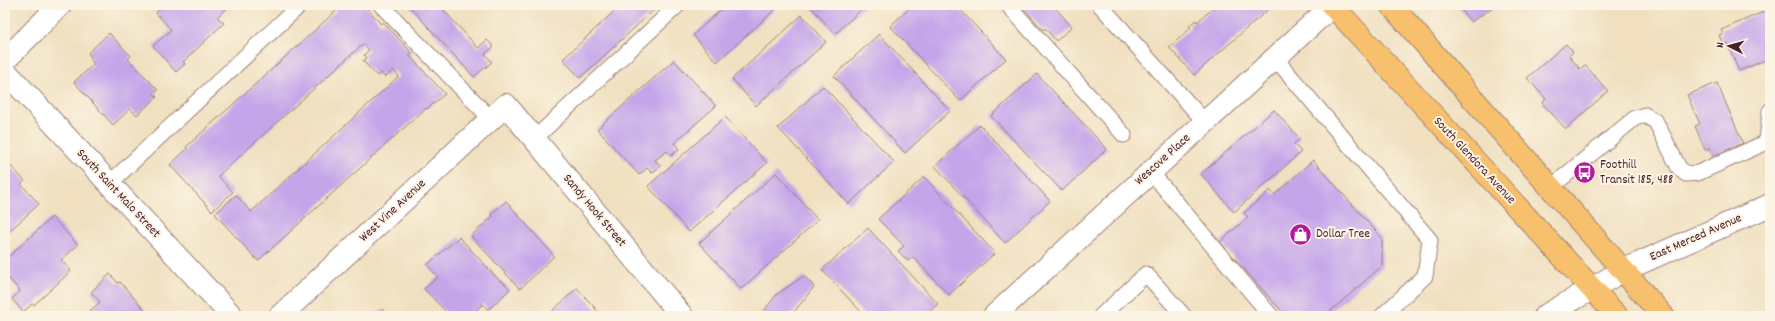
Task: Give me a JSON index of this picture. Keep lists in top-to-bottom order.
{
  "streets": {
    "main road": ["South Glendora Avenue"],
    "street": [
      "Wescove Place",
      "South Saint Malo Street",
      "West Vine Avenue",
      "Sandy Hook Street",
      "East Merced Avenue"
    ]
  },
  "crossings": [
    ["Wescove Place", "South Glendora Avenue"],
    ["South Glendora Avenue", "East Merced Avenue"],
    ["West Vine Avenue", "Sandy Hook Street"]
  ],
  "places": {
    "bus stop": ["Foothill Transit 185, 488"],
    "shop": ["Dollar Tree"]
  },
  "north": "left"
}
